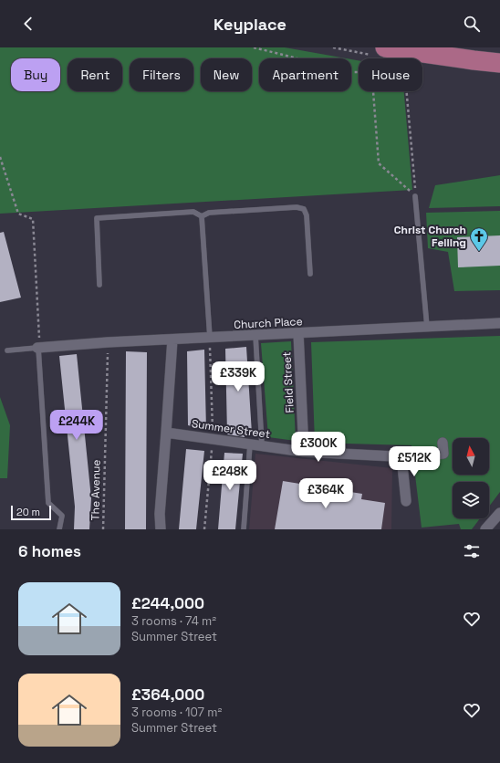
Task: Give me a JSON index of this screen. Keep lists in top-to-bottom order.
{
  "streets": {
    "street": ["Church Place", "Field Street", "Summer Street"],
    "path": ["The Avenue"]
  },
  "crossings": [
    ["Church Place", "Field Street"],
    ["Church Place", "The Avenue"],
    ["Field Street", "Summer Street"]
  ],
  "places": {
    "church": ["Christ Church Felling"]
  },
  "scale_bar": "20 m",
  "north": "top",
  "page": {
    "header": "Keyplace",
    "chip": [
      "Buy",
      "Rent",
      "Filters",
      "New",
      "Apartment",
      "House"
    ],
    "price": [
      "£339K",
      "£244K",
      "£300K",
      "£512K",
      "£248K",
      "£364K"
    ],
    "scale": "20 m",
    "heading": "6 homes",
    "list": [
      {
        "name": "£244,000",
        "note": "3 rooms · 74 m² · Summer Street"
      },
      {
        "name": "£364,000",
        "note": "3 rooms · 107 m² · Summer Street"
      }
    ]
  }
}
